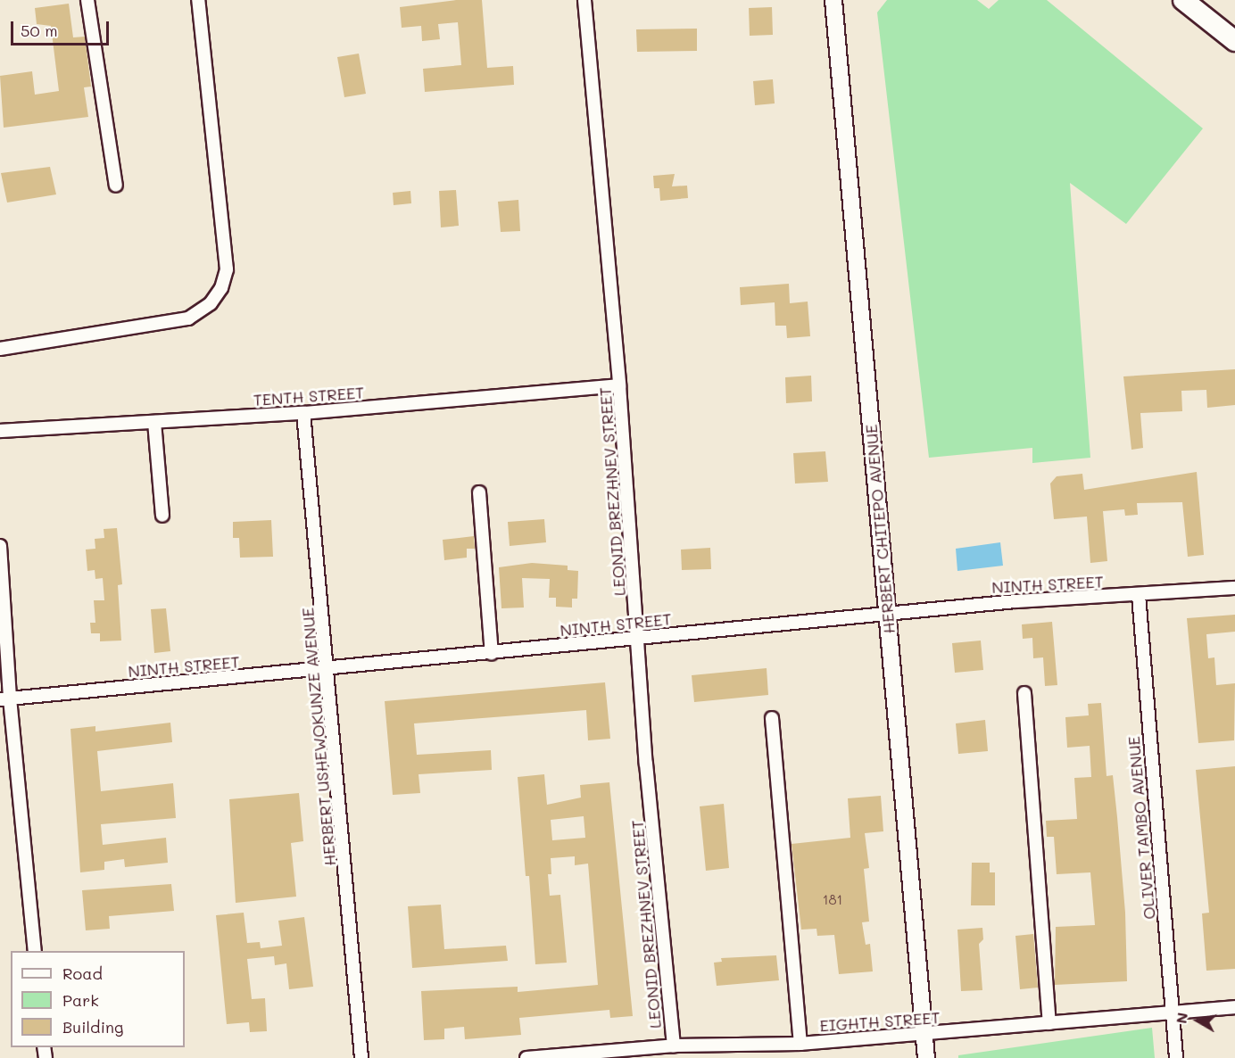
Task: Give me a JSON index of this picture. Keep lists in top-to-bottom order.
{
  "streets": {
    "main road": ["HERBERT CHITEPO AVENUE"],
    "street": [
      "TENTH STREET",
      "LEONID BREZHNEV STREET",
      "NINTH STREET",
      "HERBERT USHEWOKUNZE AVENUE",
      "OLIVER TAMBO AVENUE",
      "EIGHTH STREET"
    ]
  },
  "crossings": [
    ["TENTH STREET", "LEONID BREZHNEV STREET"],
    ["TENTH STREET", "HERBERT USHEWOKUNZE AVENUE"],
    ["LEONID BREZHNEV STREET", "NINTH STREET"],
    ["LEONID BREZHNEV STREET", "EIGHTH STREET"],
    ["HERBERT CHITEPO AVENUE", "NINTH STREET"],
    ["HERBERT CHITEPO AVENUE", "EIGHTH STREET"],
    ["NINTH STREET", "HERBERT USHEWOKUNZE AVENUE"],
    ["NINTH STREET", "OLIVER TAMBO AVENUE"],
    ["OLIVER TAMBO AVENUE", "EIGHTH STREET"]
  ],
  "house_numbers": ["181"],
  "legend": ["Road", "Park", "Building"],
  "scale_bar": "50 m",
  "north": "left"
}
